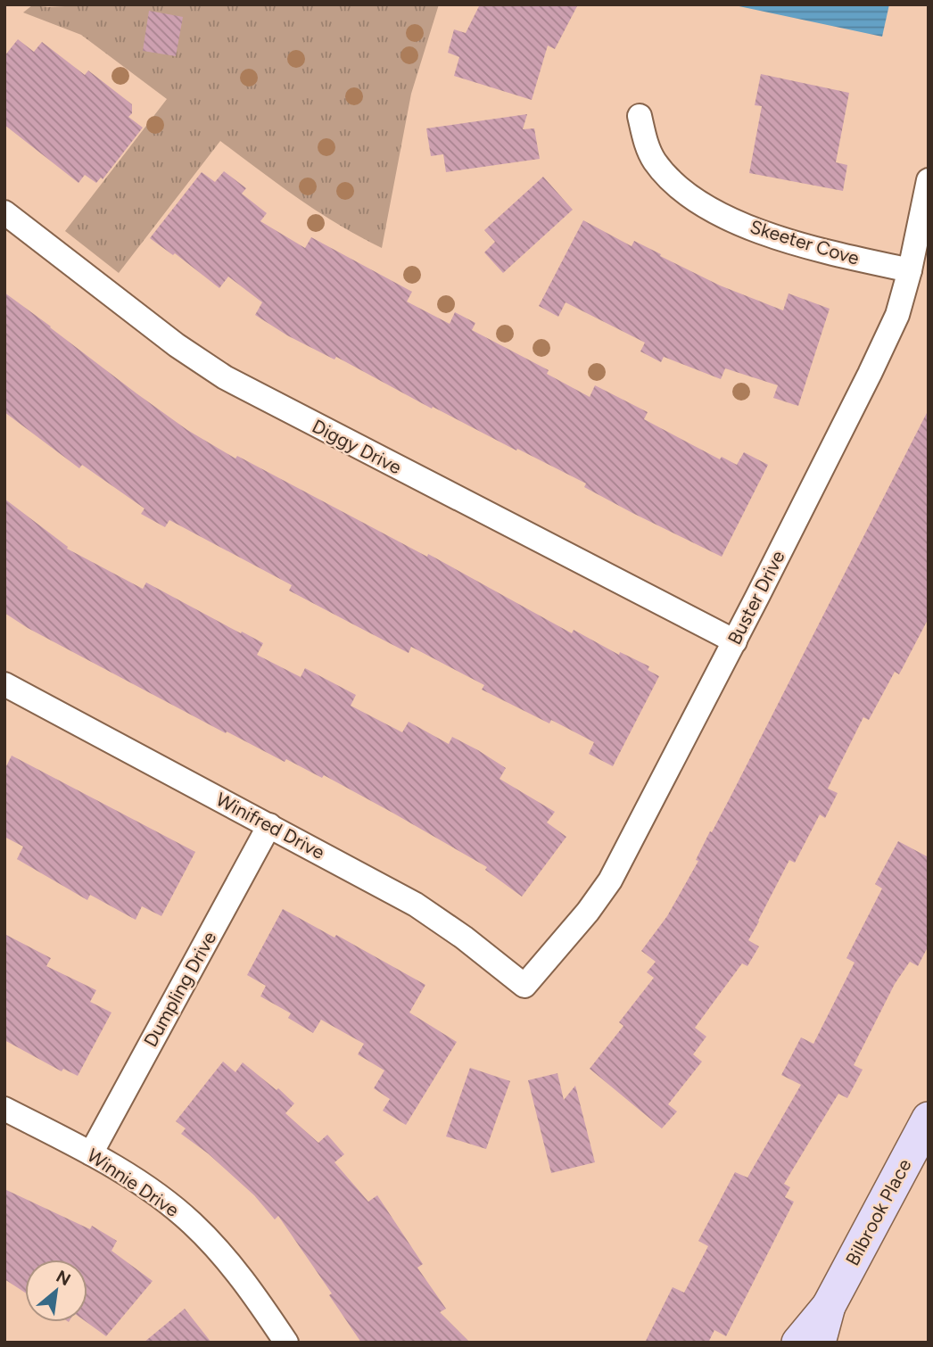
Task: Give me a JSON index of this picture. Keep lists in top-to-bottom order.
{
  "streets": {
    "street": [
      "Skeeter Cove",
      "Diggy Drive",
      "Buster Drive",
      "Winifred Drive",
      "Dumpling Drive",
      "Winnie Drive",
      "Bilbrook Place"
    ]
  },
  "crossings": [
    ["Skeeter Cove", "Buster Drive"],
    ["Diggy Drive", "Buster Drive"],
    ["Buster Drive", "Winifred Drive"],
    ["Winifred Drive", "Dumpling Drive"],
    ["Dumpling Drive", "Winnie Drive"]
  ],
  "north": "top right"
}
